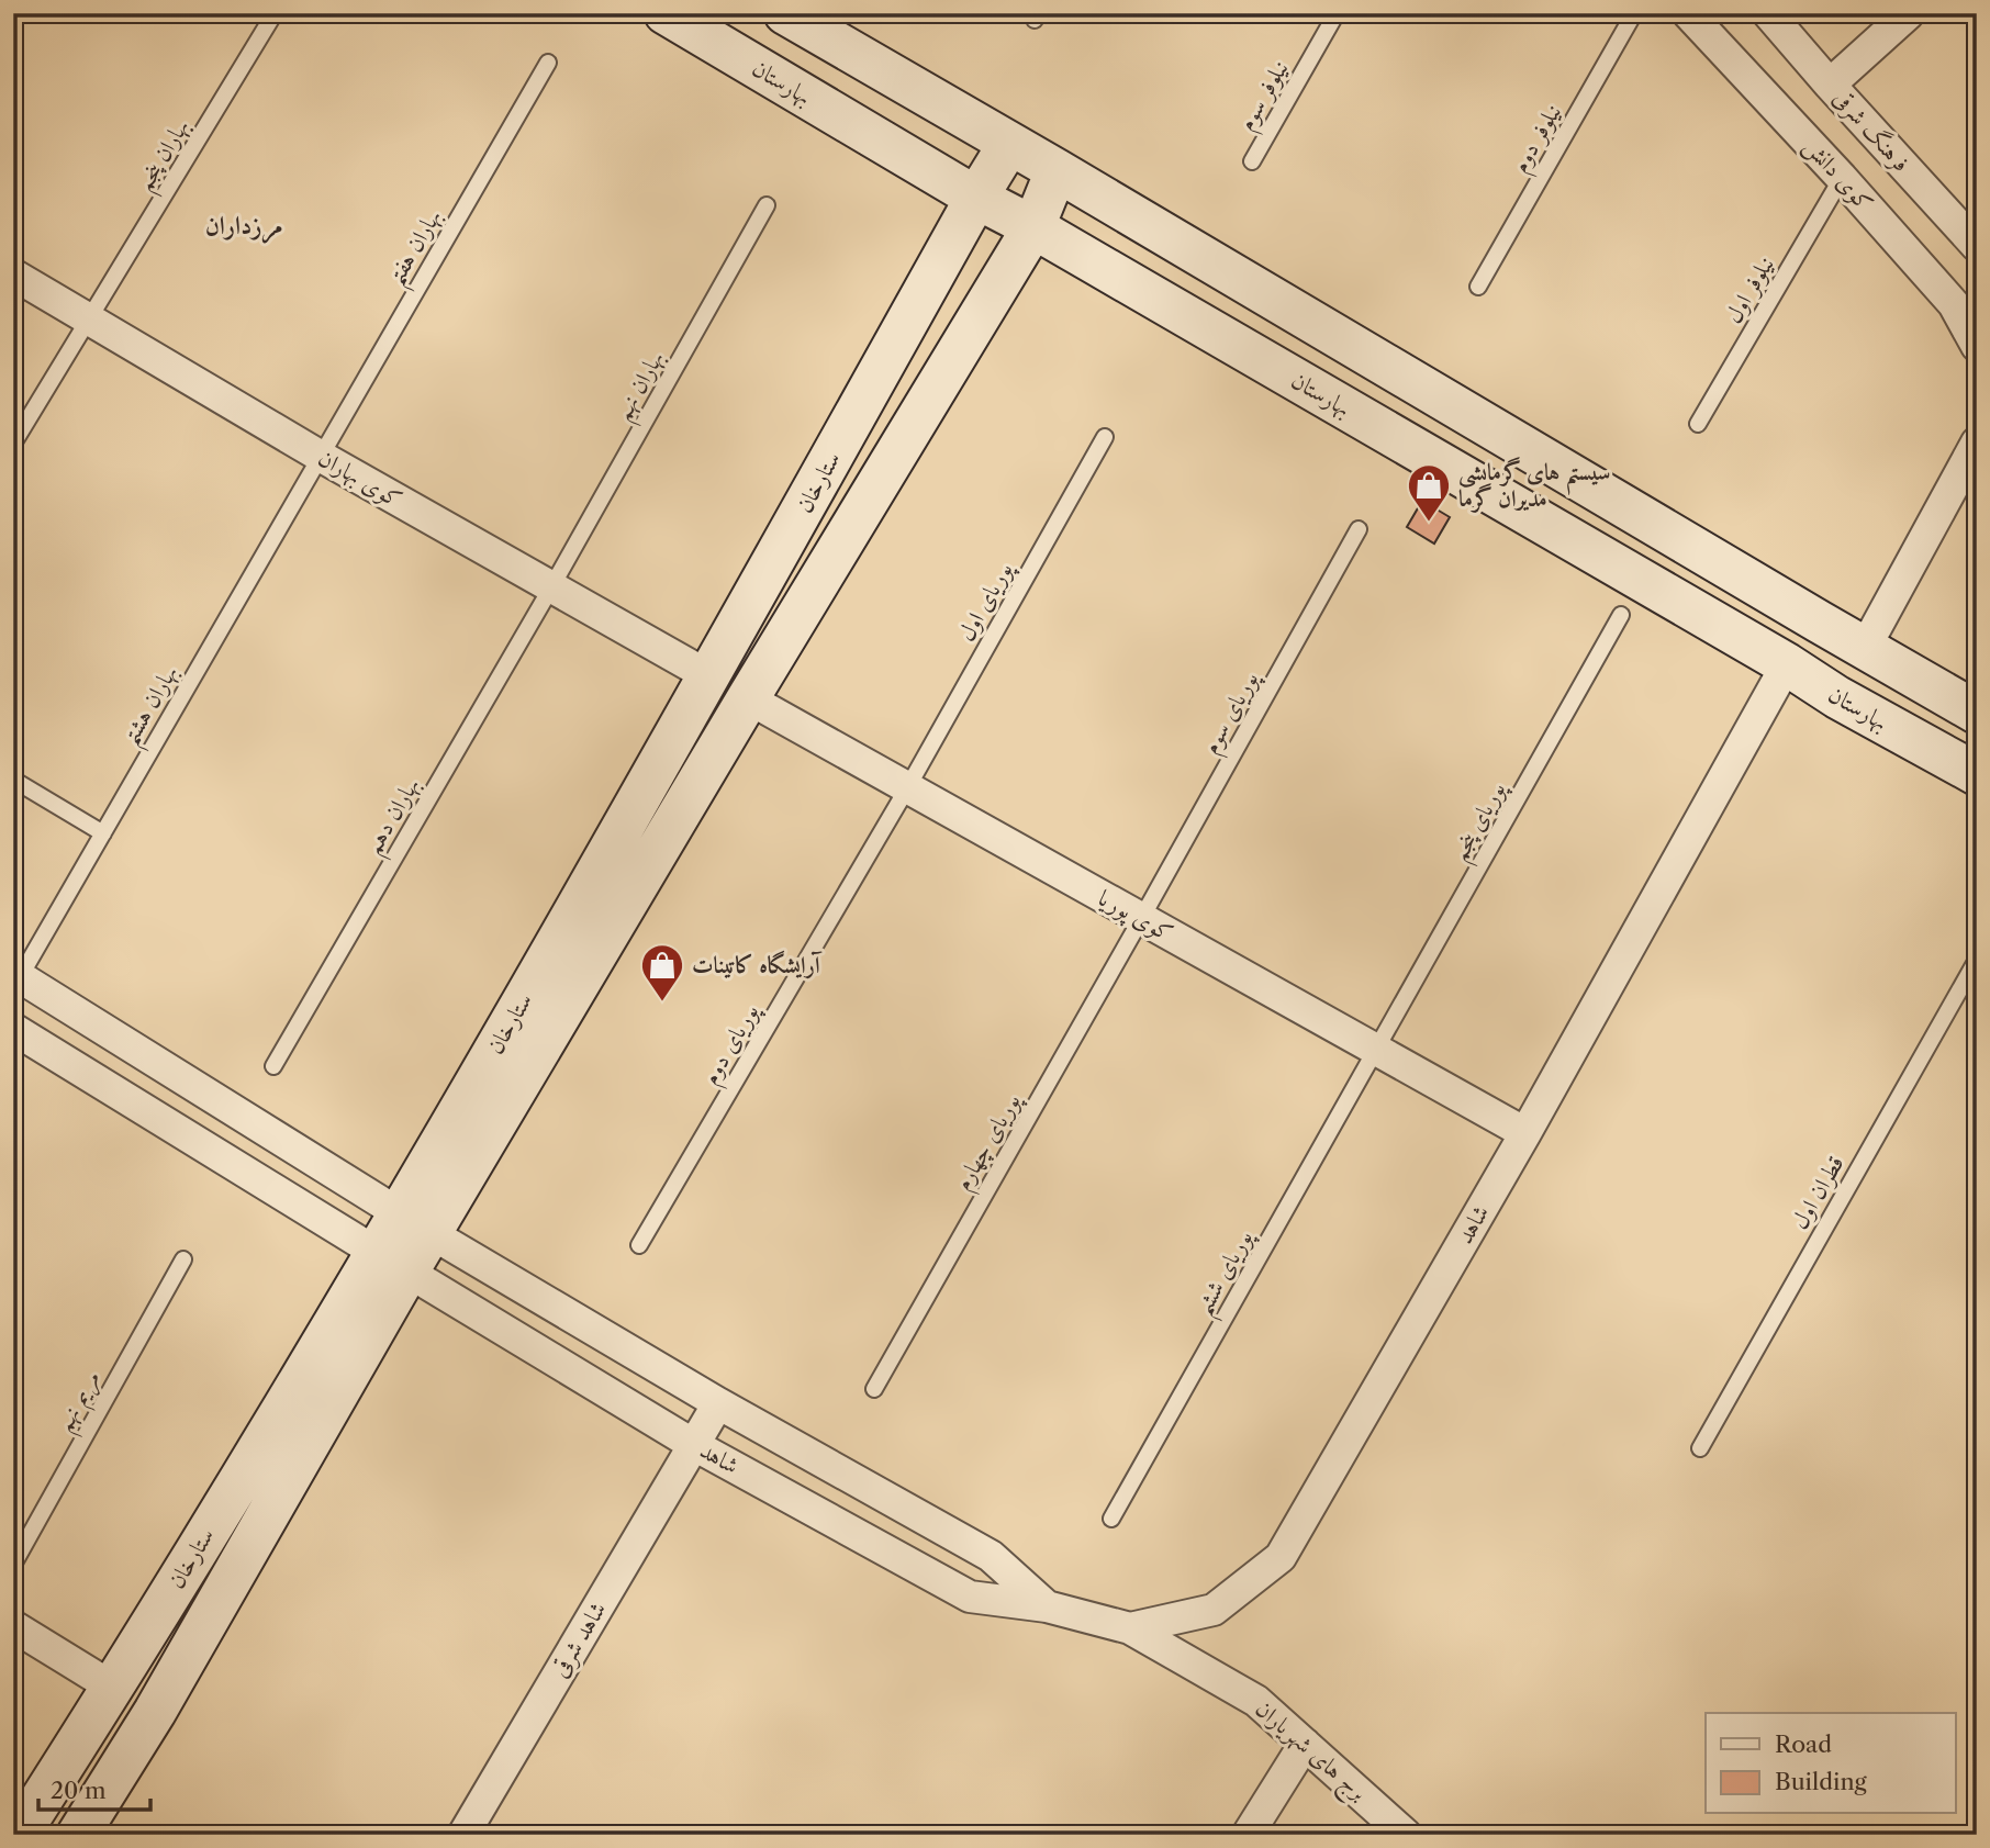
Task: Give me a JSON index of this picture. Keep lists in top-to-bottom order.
{
  "streets": {
    "street": [
      "بهارستان",
      "فرهنگ شرقی",
      "کوی دانش",
      "کوی بهاران",
      "ستارخان",
      "کوی پوریا",
      "شاهد",
      "شاهد شرقی",
      "برج های شهریاران"
    ],
    "lane": [
      "نیلوفر سوم",
      "نیلوفر دوم",
      "بهاران پنجم",
      "بهاران هفتم",
      "نیلوفر اول",
      "بهاران نهم",
      "پوریای اول",
      "بهاران هشتم",
      "پوریای سوم",
      "بهاران دهم",
      "پوریای پنجم",
      "پوریای دوم",
      "پوریای چهارم",
      "قطران اول",
      "پوریای ششم",
      "مریم نهم"
    ]
  },
  "crossings": [
    ["بهارستان", "ستارخان"],
    ["بهارستان", "شاهد"],
    ["بهاران پنجم", "کوی بهاران"],
    ["کوی دانش", "نیلوفر اول"],
    ["بهاران هفتم", "کوی بهاران"],
    ["بهاران هفتم", "بهاران هشتم"],
    ["بهاران نهم", "کوی بهاران"],
    ["بهاران نهم", "بهاران دهم"],
    ["کوی بهاران", "ستارخان"],
    ["کوی بهاران", "بهاران هشتم"],
    ["کوی بهاران", "بهاران دهم"],
    ["ستارخان", "کوی پوریا"],
    ["ستارخان", "شاهد"],
    ["پوریای اول", "کوی پوریا"],
    ["پوریای اول", "پوریای دوم"],
    ["بهاران هشتم", "شاهد"],
    ["پوریای سوم", "کوی پوریا"],
    ["پوریای سوم", "پوریای چهارم"],
    ["پوریای پنجم", "کوی پوریا"],
    ["پوریای پنجم", "پوریای ششم"],
    ["کوی پوریا", "پوریای دوم"],
    ["کوی پوریا", "پوریای چهارم"],
    ["کوی پوریا", "شاهد"],
    ["کوی پوریا", "پوریای ششم"],
    ["شاهد", "شاهد شرقی"],
    ["شاهد", "برج های شهریاران"]
  ],
  "districts": ["مرزداران"],
  "places": {
    "shop": ["سیستم های گرمایشی مدیران گرما", "آرایشگاه کاتینات"]
  },
  "legend": ["Road", "Building"],
  "scale_bar": "20 m"
}
